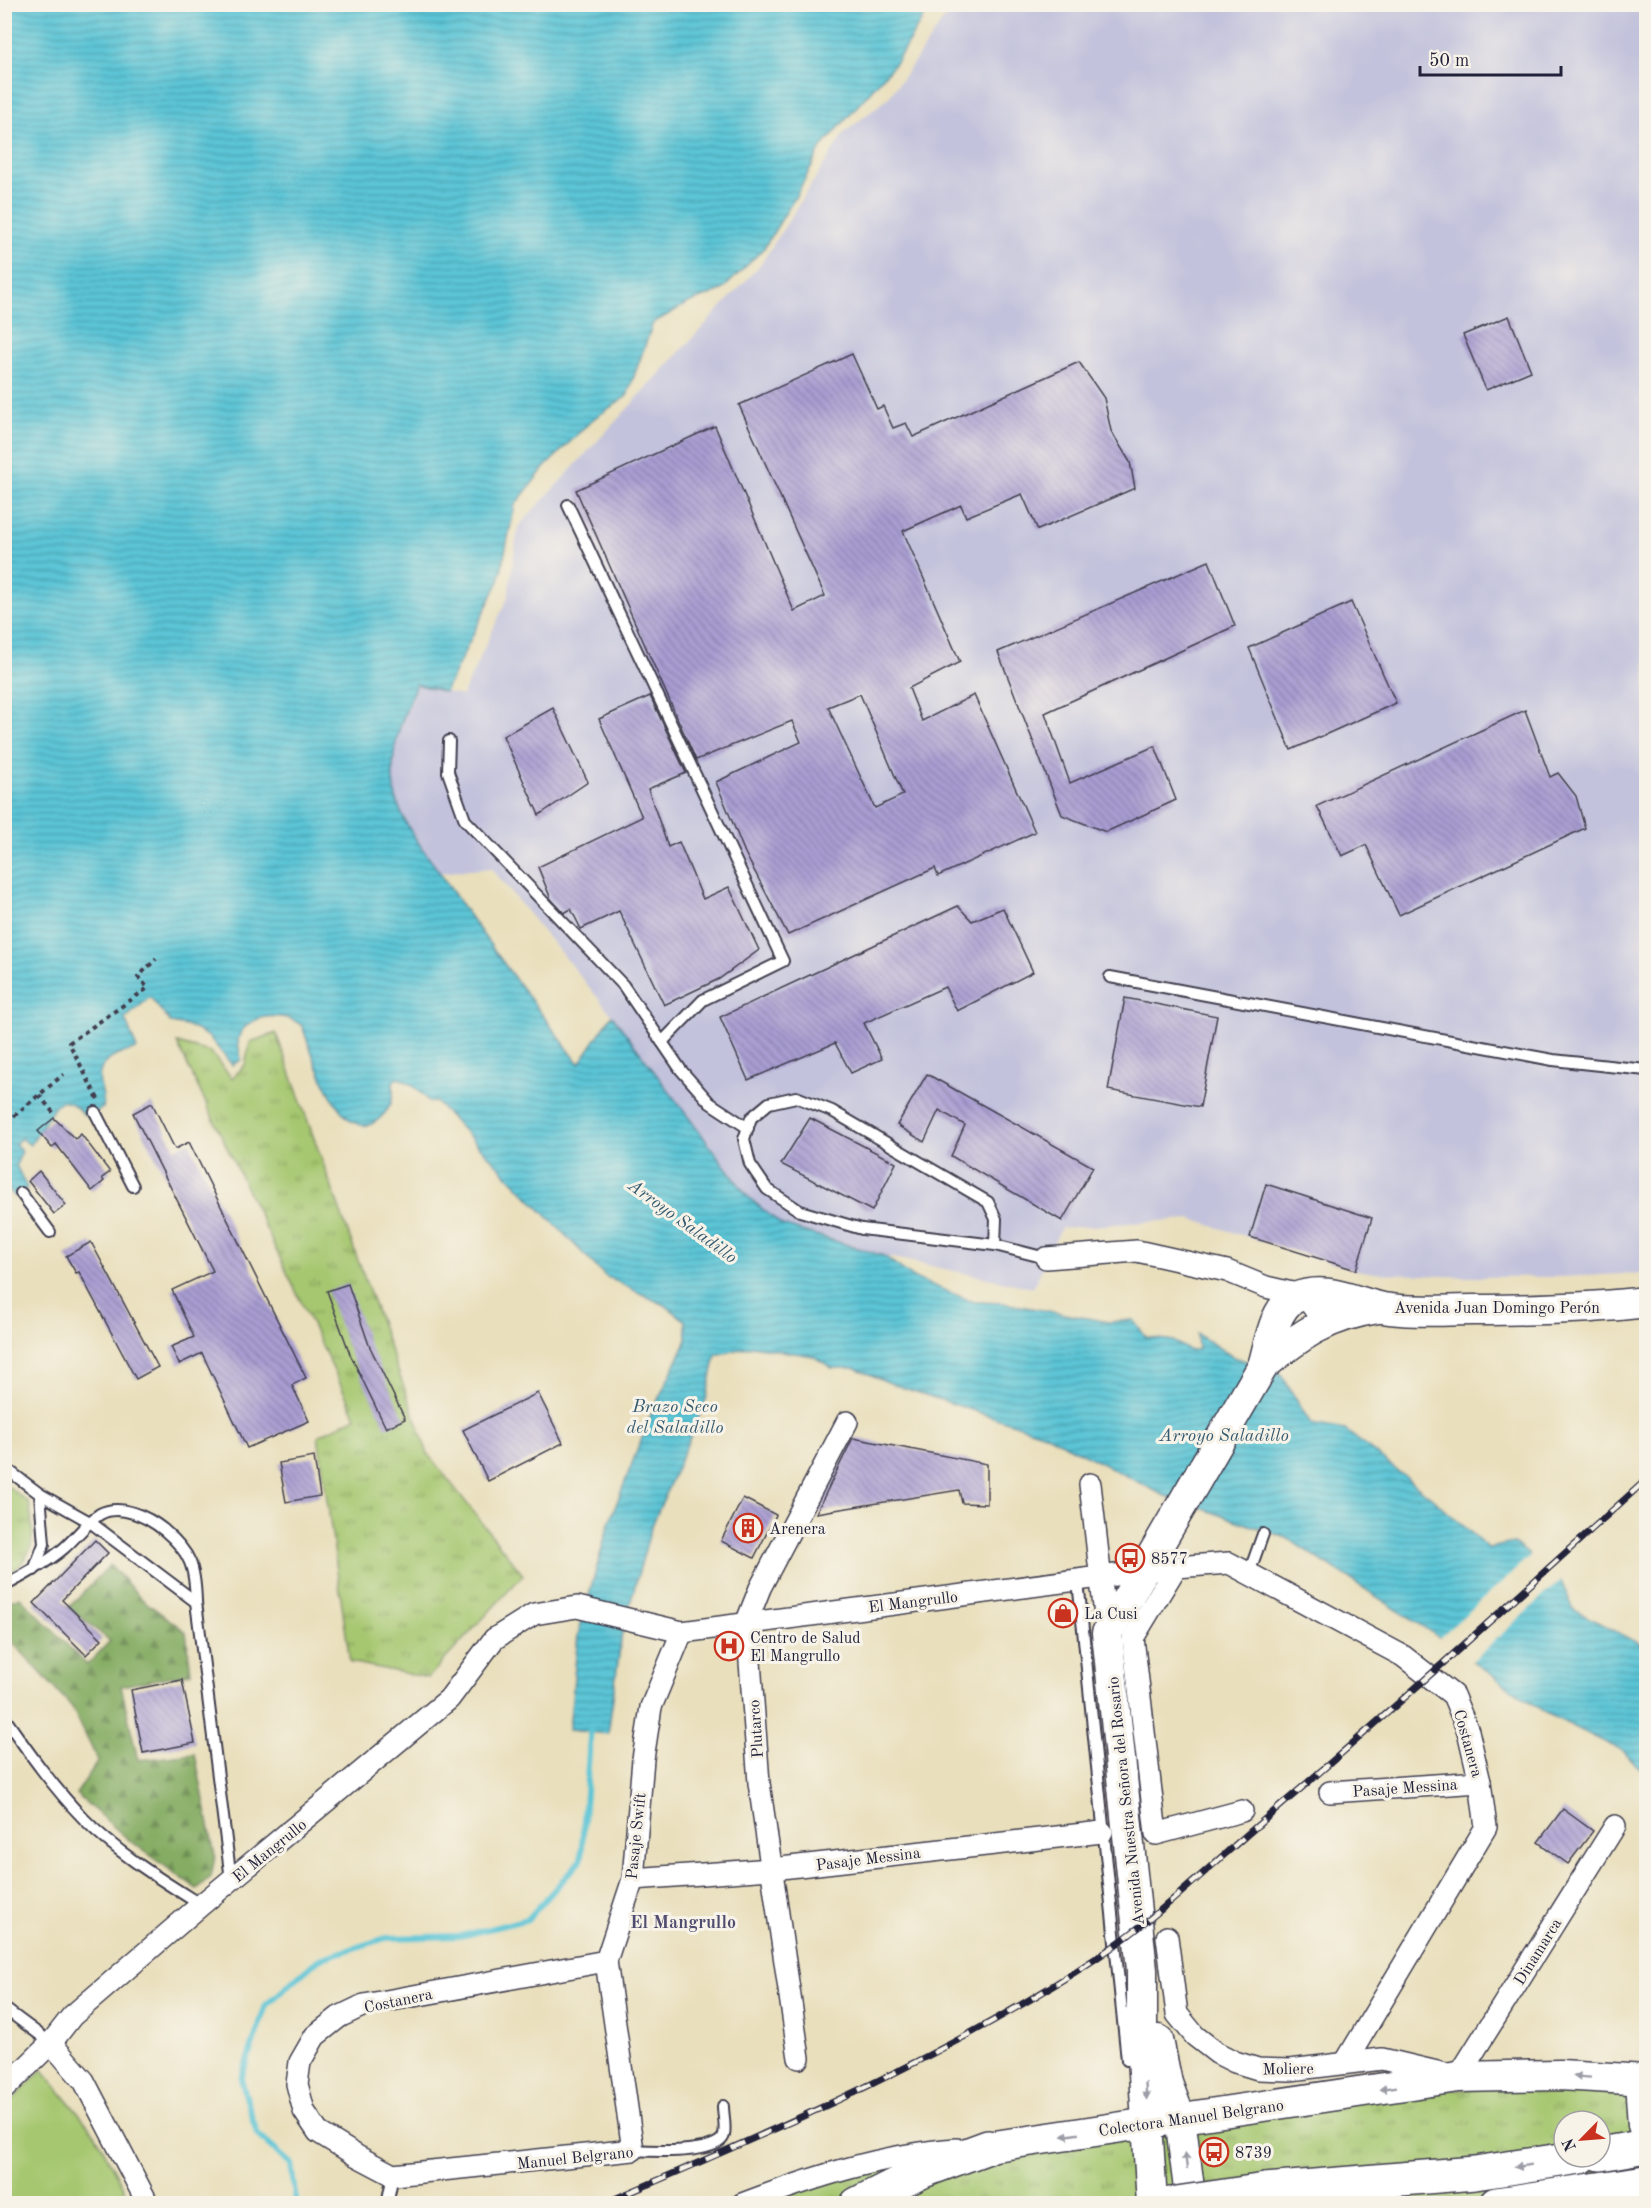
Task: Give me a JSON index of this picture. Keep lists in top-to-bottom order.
{
  "streets": {
    "street": [
      "Avenida Juan Domingo Perón",
      "El Mangrullo",
      "Plutarco",
      "Costanera",
      "Pasaje Messina",
      "Avenida Nuestra Señora del Rosario",
      "Pasaje Swift",
      "Dinamarca",
      "Moliere",
      "Colectora Manuel Belgrano",
      "Manuel Belgrano"
    ]
  },
  "crossings": [
    ["El Mangrullo", "Plutarco"],
    ["El Mangrullo", "Costanera"],
    ["El Mangrullo", "Avenida Nuestra Señora del Rosario"],
    ["El Mangrullo", "Pasaje Swift"],
    ["Plutarco", "Pasaje Messina"],
    ["Costanera", "Pasaje Messina"],
    ["Costanera", "Pasaje Swift"],
    ["Costanera", "Moliere"],
    ["Costanera", "Manuel Belgrano"],
    ["Pasaje Messina", "Pasaje Swift"],
    ["Avenida Nuestra Señora del Rosario", "Colectora Manuel Belgrano"],
    ["Pasaje Swift", "Manuel Belgrano"],
    ["Dinamarca", "Moliere"],
    ["Dinamarca", "Colectora Manuel Belgrano"],
    ["Moliere", "Colectora Manuel Belgrano"]
  ],
  "one_way": ["Colectora Manuel Belgrano"],
  "districts": ["El Mangrullo"],
  "water": ["Arroyo Saladillo", "Brazo Seco del Saladillo"],
  "places": {
    "building": ["Arenera"],
    "bus stop": ["8577", "8739"],
    "shop": ["La Cusi"],
    "hospital": ["Centro de Salud El Mangrullo"]
  },
  "scale_bar": "50 m",
  "north": "bottom left"
}
